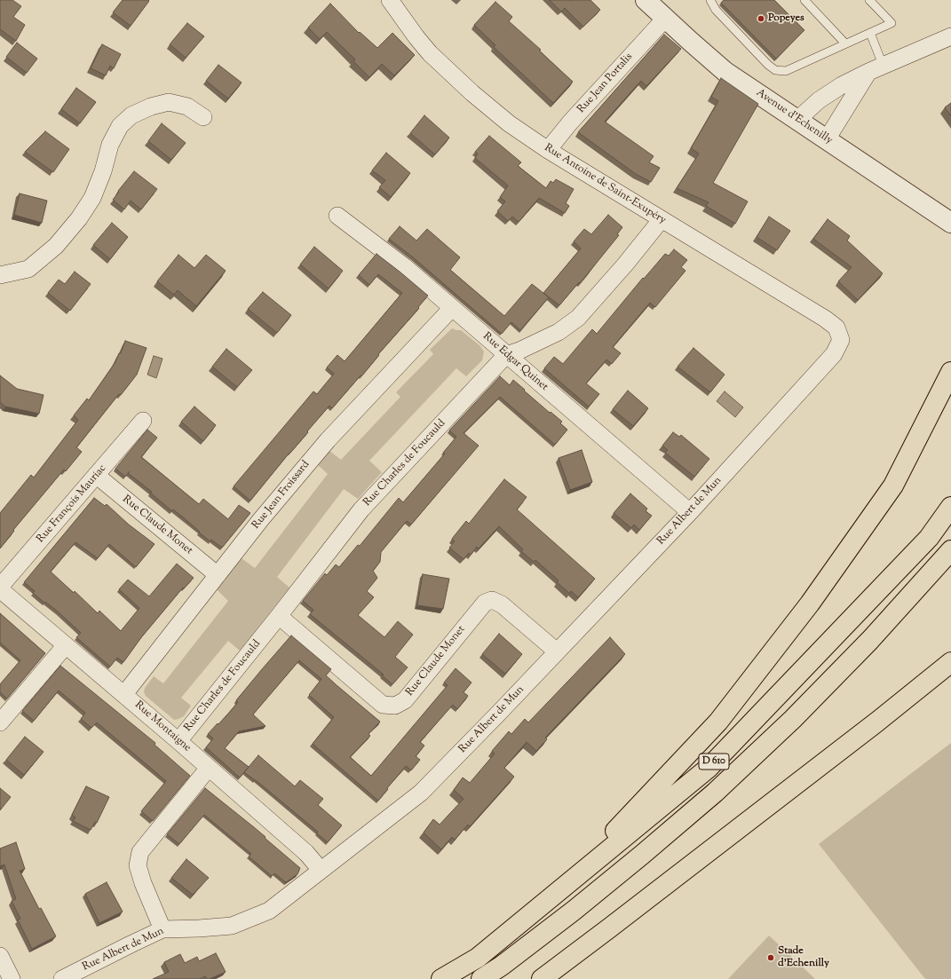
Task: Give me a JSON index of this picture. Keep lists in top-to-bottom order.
{
  "streets": {
    "highway": ["D 610"],
    "street": [
      "Rue Jean Portalis",
      "Avenue d'Echenilly",
      "Rue Antoine de Saint-Exupéry",
      "Rue Edgar Quinet",
      "Rue Charles de Foucauld",
      "Rue Jean Froissard",
      "Rue François Mauriac",
      "Rue Albert de Mun",
      "Rue Claude Monet",
      "Rue Montaigne"
    ]
  },
  "crossings": [
    ["Rue Jean Portalis", "Avenue d'Echenilly"],
    ["Rue Jean Portalis", "Rue Antoine de Saint-Exupéry"],
    ["Rue Antoine de Saint-Exupéry", "Rue Charles de Foucauld"],
    ["Rue Antoine de Saint-Exupéry", "Rue Albert de Mun"],
    ["Rue Edgar Quinet", "Rue Charles de Foucauld"],
    ["Rue Edgar Quinet", "Rue Jean Froissard"],
    ["Rue Edgar Quinet", "Rue Albert de Mun"],
    ["Rue Charles de Foucauld", "Rue Claude Monet"],
    ["Rue Charles de Foucauld", "Rue Montaigne"],
    ["Rue Jean Froissard", "Rue Claude Monet"],
    ["Rue Jean Froissard", "Rue Montaigne"],
    ["Rue François Mauriac", "Rue Claude Monet"],
    ["Rue François Mauriac", "Rue Montaigne"],
    ["Rue Albert de Mun", "Rue Claude Monet"],
    ["Rue Albert de Mun", "Rue Montaigne"]
  ],
  "places": ["Popeyes", "Stade d'Echenilly"]
}
